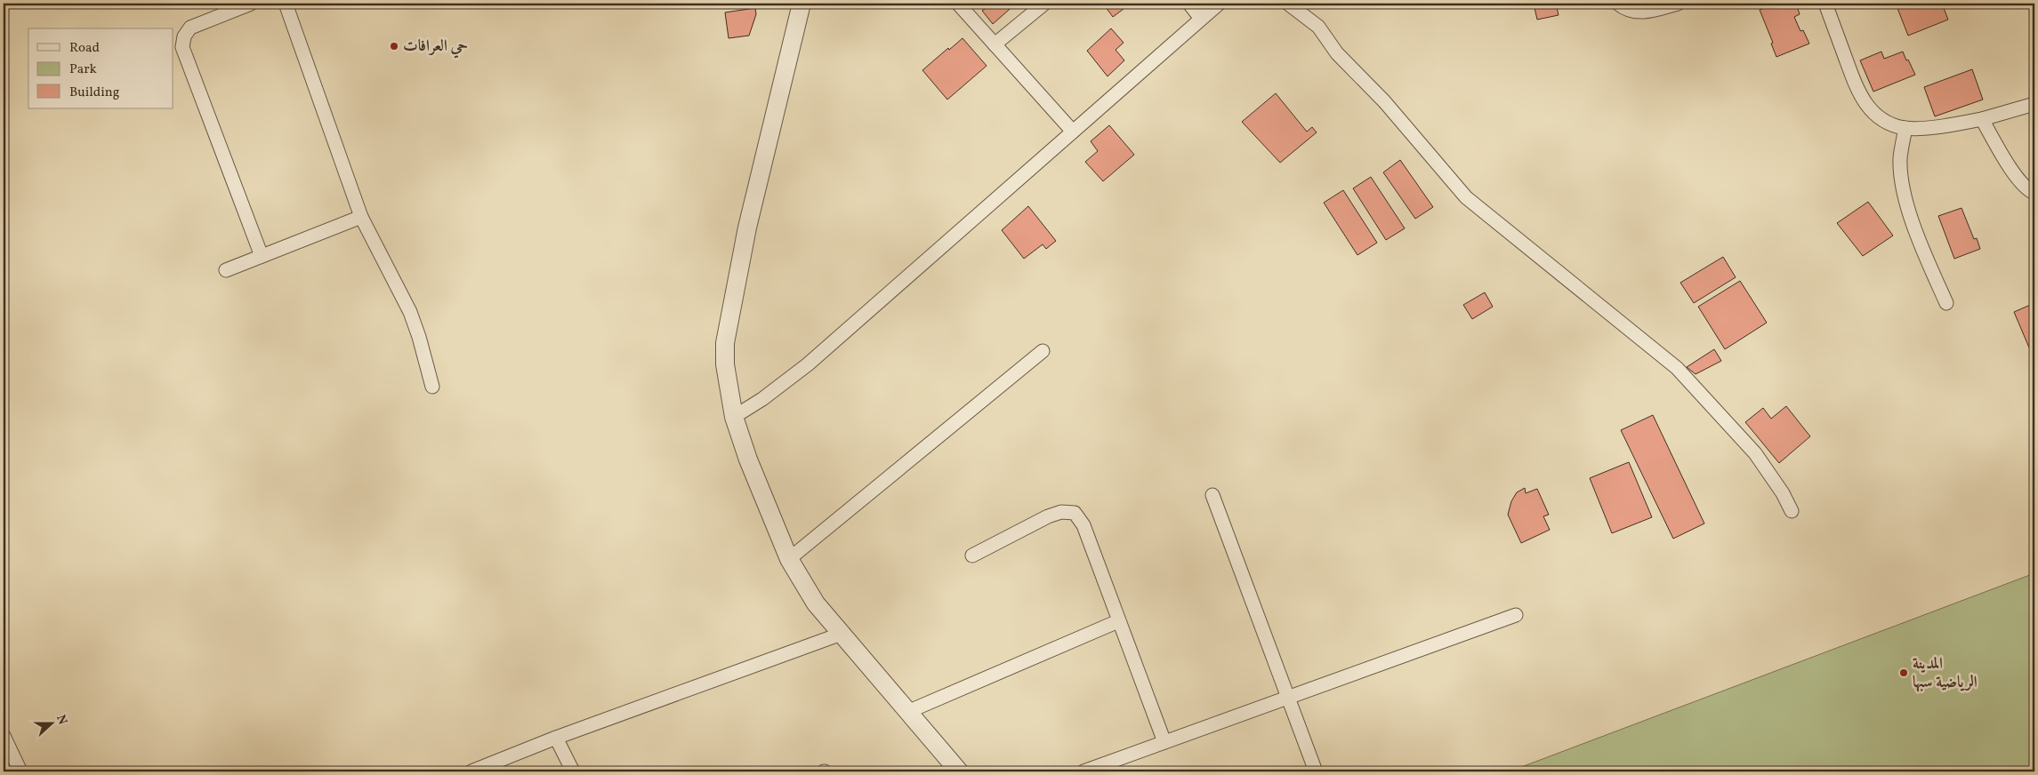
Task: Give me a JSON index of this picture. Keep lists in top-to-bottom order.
{
  "places": ["حي العرافات", "المدينة الرياضية سبها"],
  "legend": ["Road", "Park", "Building"],
  "north": "right"
}
